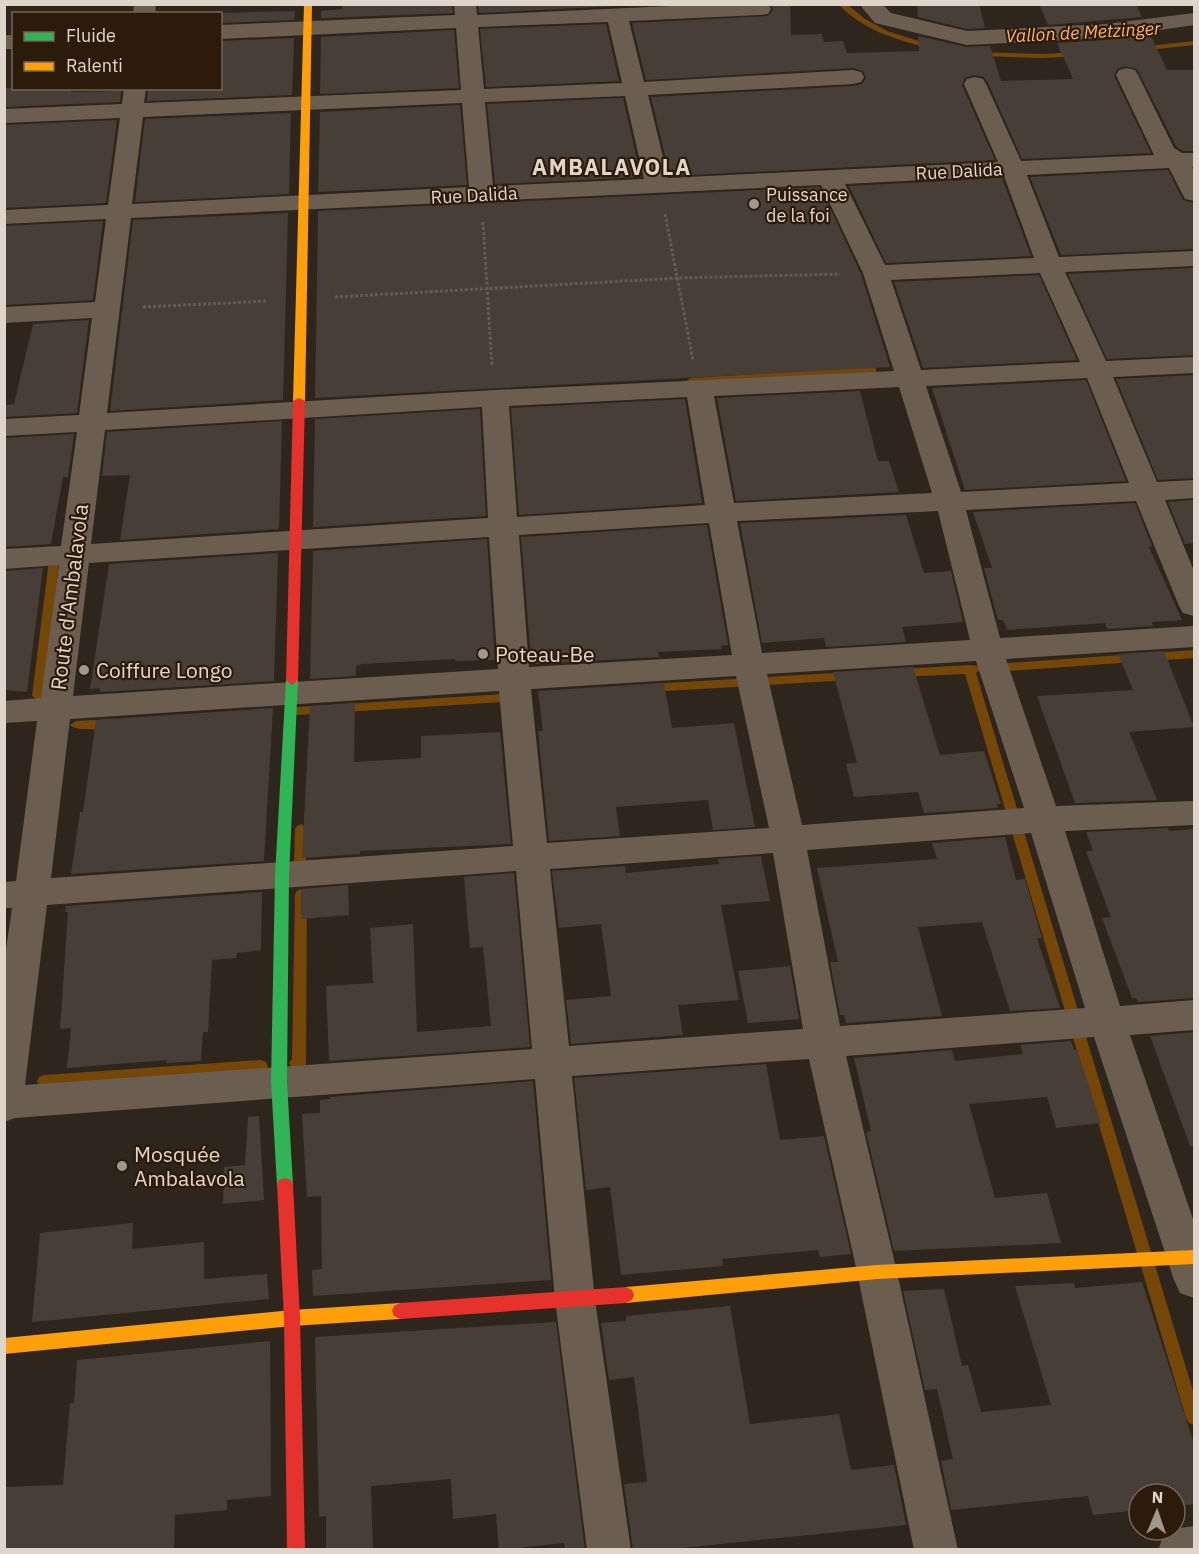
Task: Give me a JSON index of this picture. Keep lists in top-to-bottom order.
{
  "streets": {
    "street": ["Rue Dalida", "Route d'Ambalavola"]
  },
  "crossings": [
    ["Rue Dalida", "Route d'Ambalavola"]
  ],
  "districts": ["AMBALAVOLA"],
  "water": ["Vallon de Metzinger"],
  "places": [
    "Puissance de la foi",
    "Poteau-Be",
    "Coiffure Longo",
    "Mosquée Ambalavola"
  ],
  "legend": ["Fluide", "Ralenti"],
  "north": "top"
}
